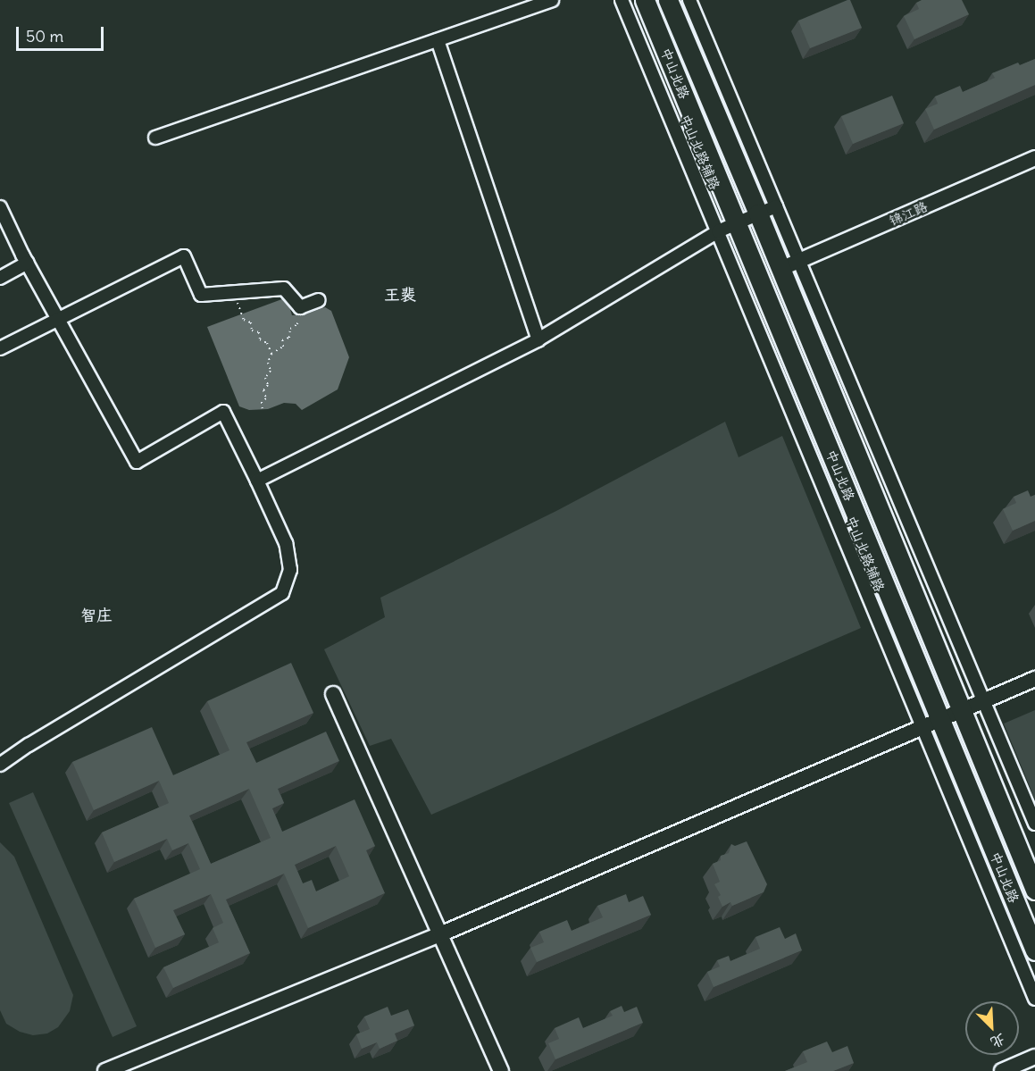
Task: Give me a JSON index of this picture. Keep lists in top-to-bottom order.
{
  "streets": {
    "main road": ["中山北路"],
    "street": ["中山北路辅路", "锦江路"]
  },
  "crossings": [
    ["中山北路", "锦江路"]
  ],
  "districts": ["王裴", "智庄"],
  "scale_bar": "50 m",
  "north": "bottom right"
}
